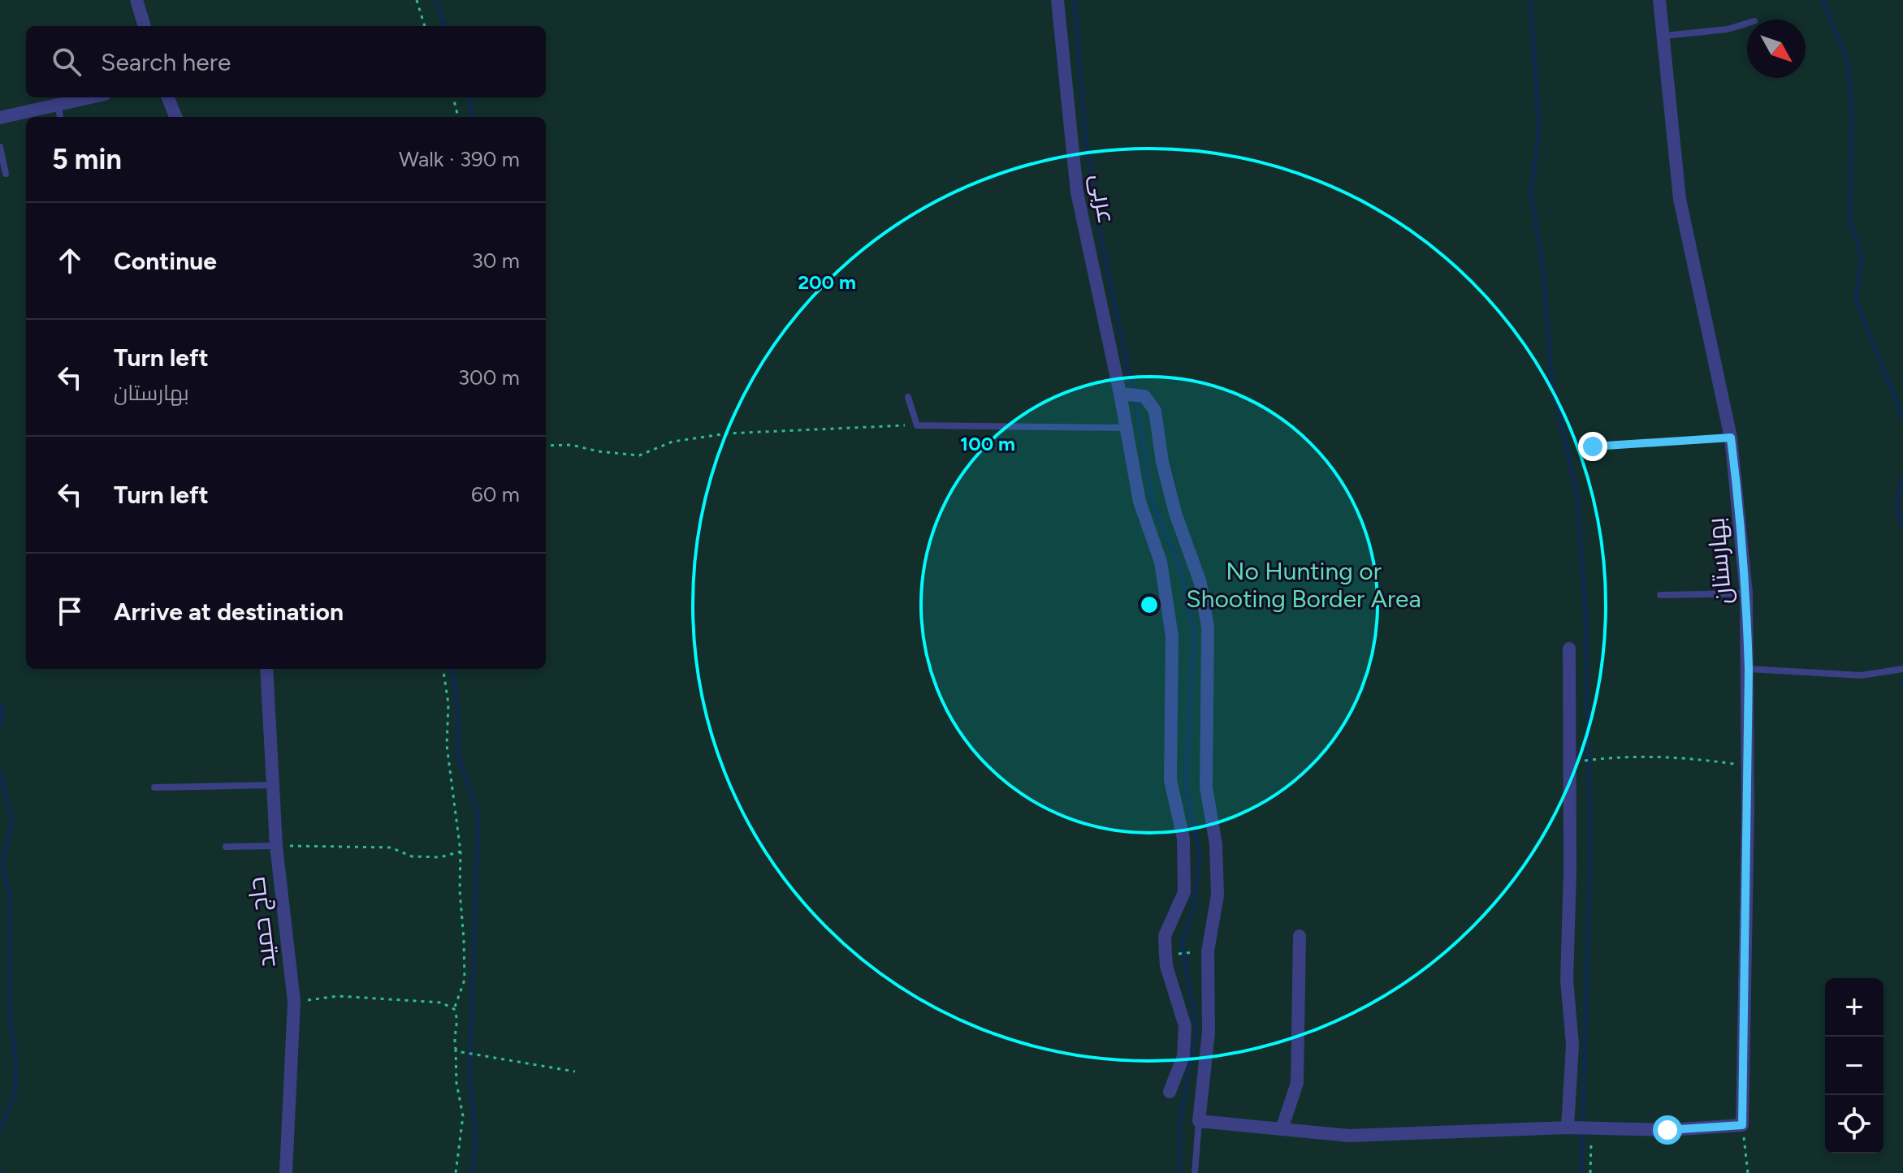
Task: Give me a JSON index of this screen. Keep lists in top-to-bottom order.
{
  "streets": {
    "street": ["عربی", "بهارستان", "حاج حمید"]
  },
  "parks": ["No Hunting or Shooting Border Area"],
  "north": "bottom right",
  "page": {
    "search": "Search here",
    "heading": ["5 min", "Walk · 390 m"],
    "list": [
      ["Continue", "30 m"],
      ["Turn left", "بهارستان", "300 m"],
      ["Turn left", "60 m"],
      "Arrive at destination"
    ],
    "map_buttons": ["+", "−"]
  },
  "rings": ["200 m", "100 m"]
}
